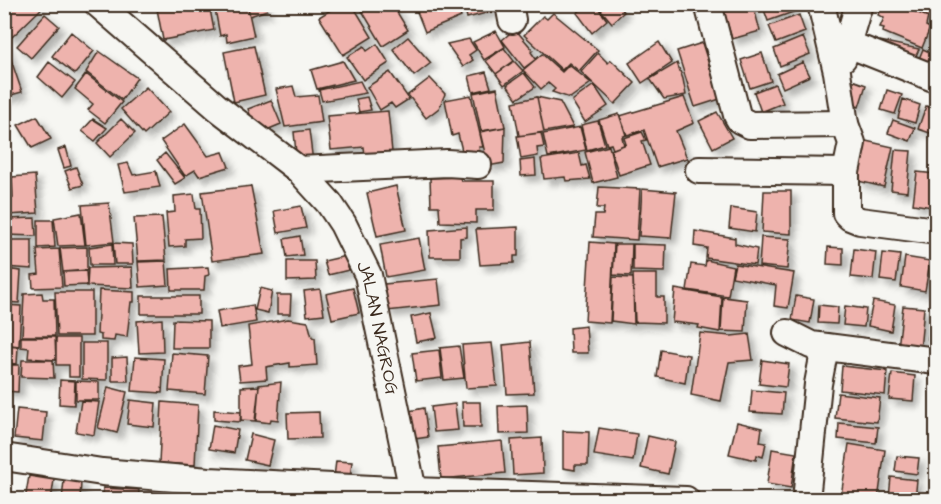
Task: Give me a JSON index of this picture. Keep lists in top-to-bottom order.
{
  "streets": {
    "street": ["JALAN NAGROG"]
  }
}
